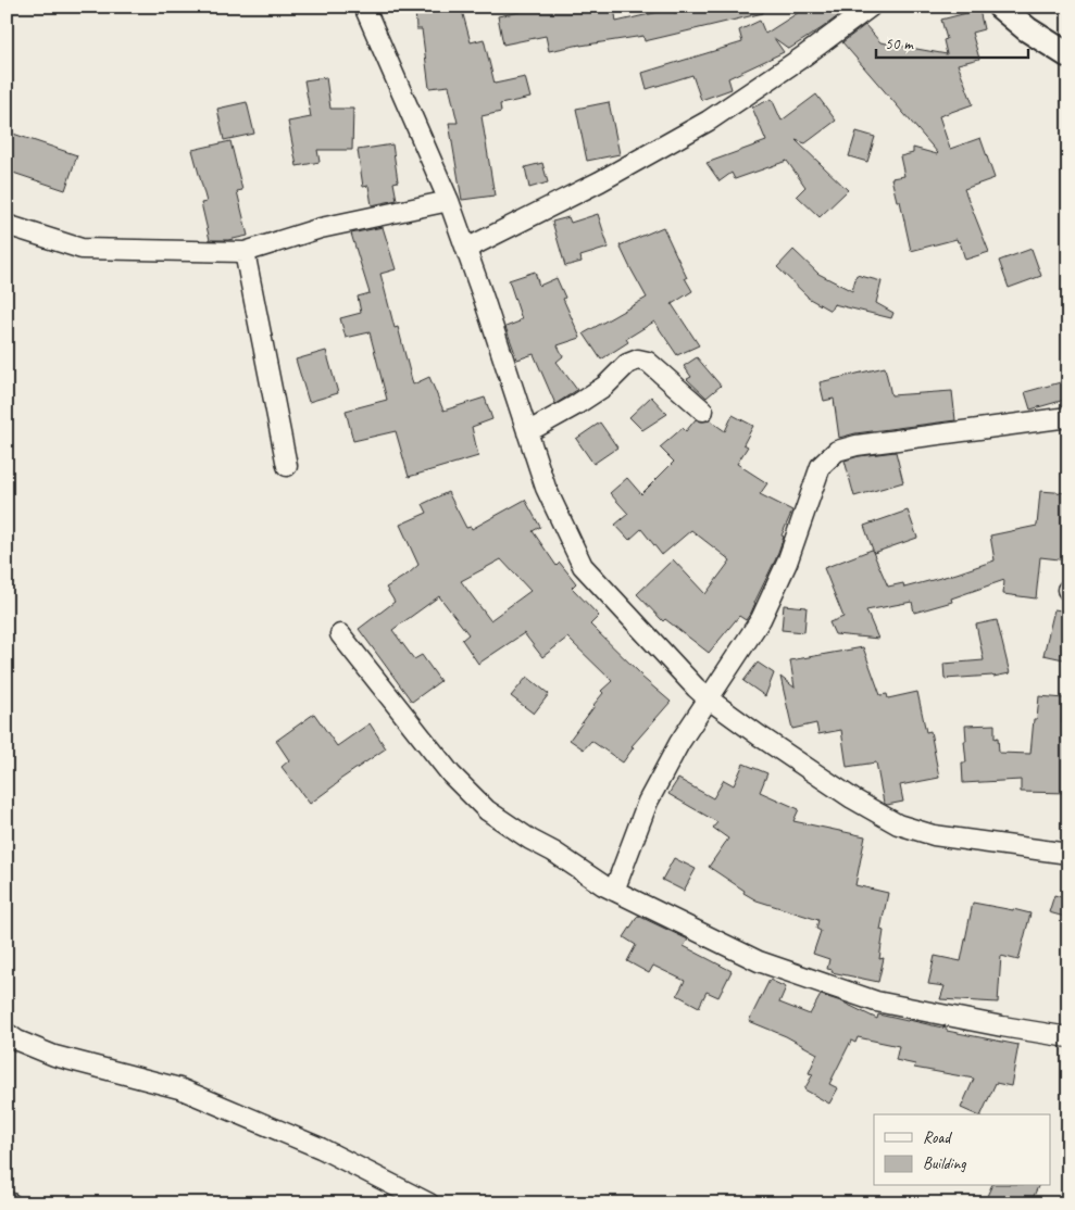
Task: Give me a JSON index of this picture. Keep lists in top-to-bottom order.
{
  "legend": ["Road", "Building"],
  "scale_bar": "50 m"
}
